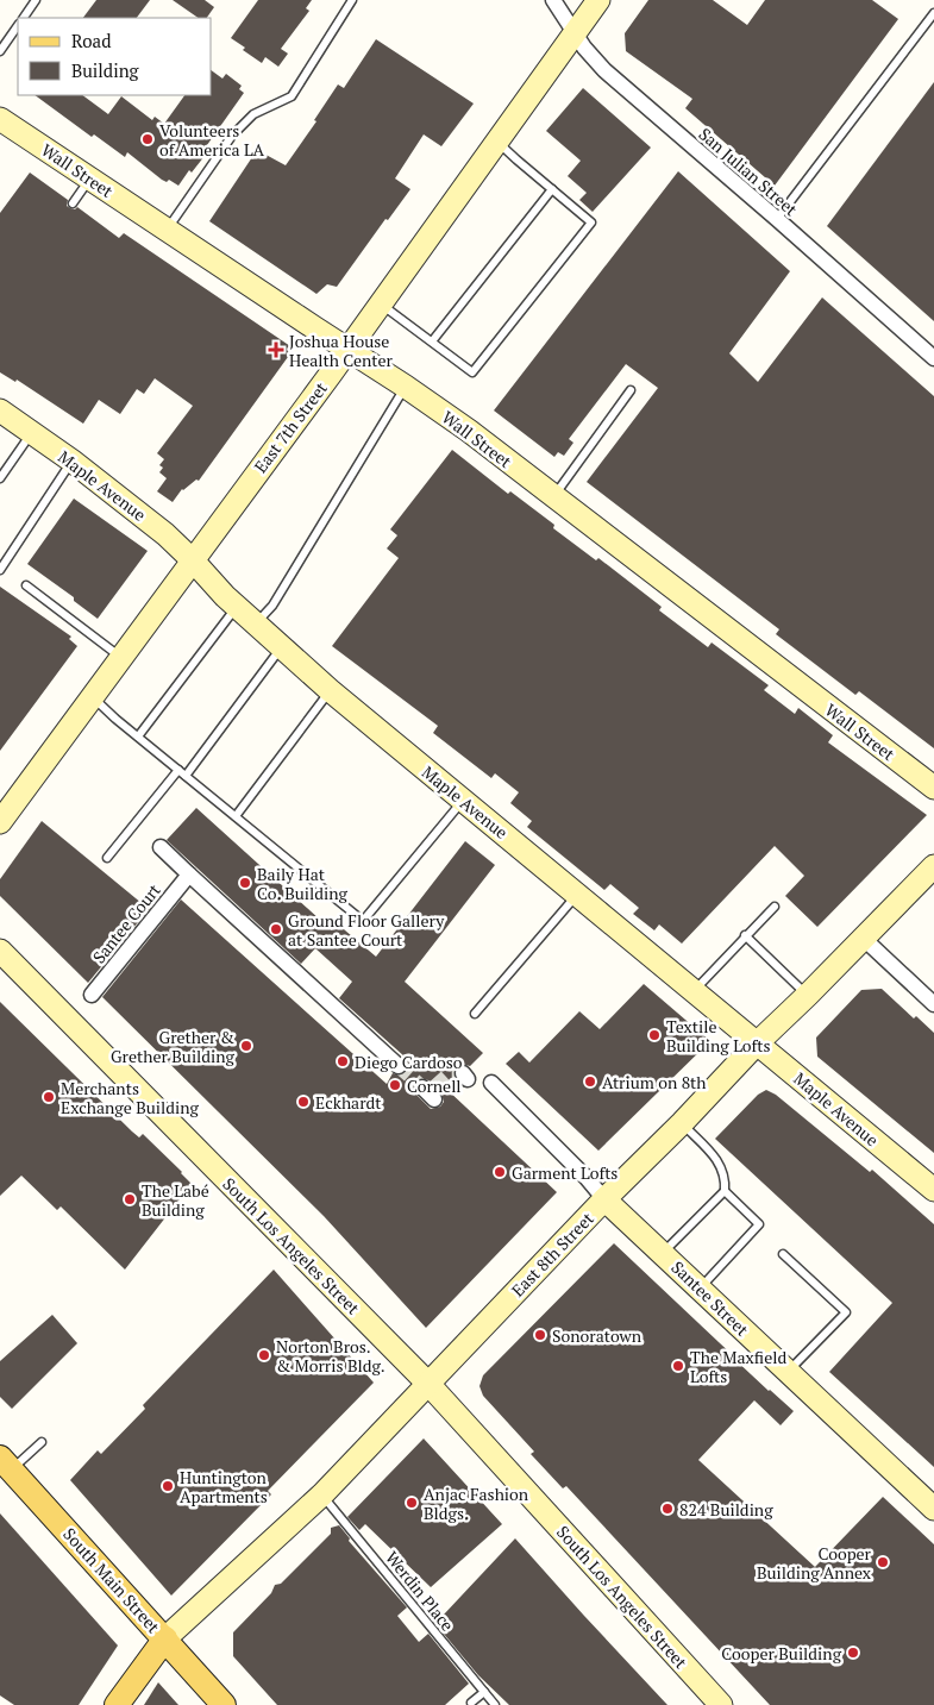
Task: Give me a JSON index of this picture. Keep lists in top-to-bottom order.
{
  "streets": {
    "main road": [
      "Wall Street",
      "East 7th Street",
      "Maple Avenue",
      "South Los Angeles Street",
      "East 8th Street",
      "Santee Street",
      "South Main Street"
    ],
    "street": ["San Julian Street", "Santee Court"],
    "lane": ["Werdin Place"]
  },
  "crossings": [
    ["Wall Street", "East 7th Street"],
    ["San Julian Street", "East 7th Street"],
    ["East 7th Street", "Maple Avenue"],
    ["Maple Avenue", "East 8th Street"],
    ["South Los Angeles Street", "East 8th Street"],
    ["East 8th Street", "Santee Street"],
    ["East 8th Street", "South Main Street"],
    ["East 8th Street", "Werdin Place"]
  ],
  "places": {
    "other": [
      "Volunteers of America LA",
      "Baily Hat Co. Building",
      "Ground Floor Gallery at Santee Court",
      "Textile Building Lofts",
      "Grether & Grether Building",
      "Diego Cardoso",
      "Atrium on 8th",
      "Cornell",
      "Merchants Exchange Building",
      "Eckhardt",
      "Garment Lofts",
      "The Labé Building",
      "Sonoratown",
      "Norton Bros. & Morris Bldg.",
      "The Maxfield Lofts",
      "Huntington Apartments",
      "Anjac Fashion Bldgs.",
      "824 Building",
      "Cooper Building Annex",
      "Cooper Building"
    ],
    "health": ["Joshua House Health Center"]
  },
  "legend": ["Road", "Building"]
}
